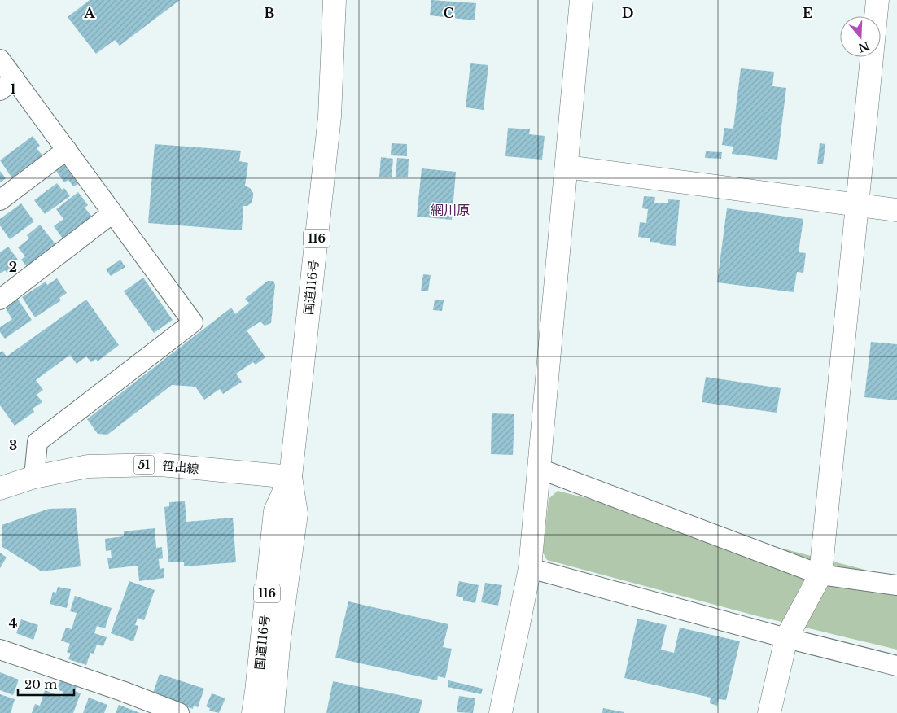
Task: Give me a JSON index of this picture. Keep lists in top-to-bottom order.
{
  "streets": {
    "main road": [
      "116",
      "国道116号",
      "51",
      "笹出線"
    ]
  },
  "crossings": [
    ["国道116号", "笹出線"]
  ],
  "districts": ["網川原"],
  "scale_bar": "20 m",
  "north": "bottom",
  "grid": {
    "columns": [
      "A",
      "B",
      "C",
      "D",
      "E"
    ],
    "rows": [
      "1",
      "2",
      "3",
      "4"
    ]
  }
}
